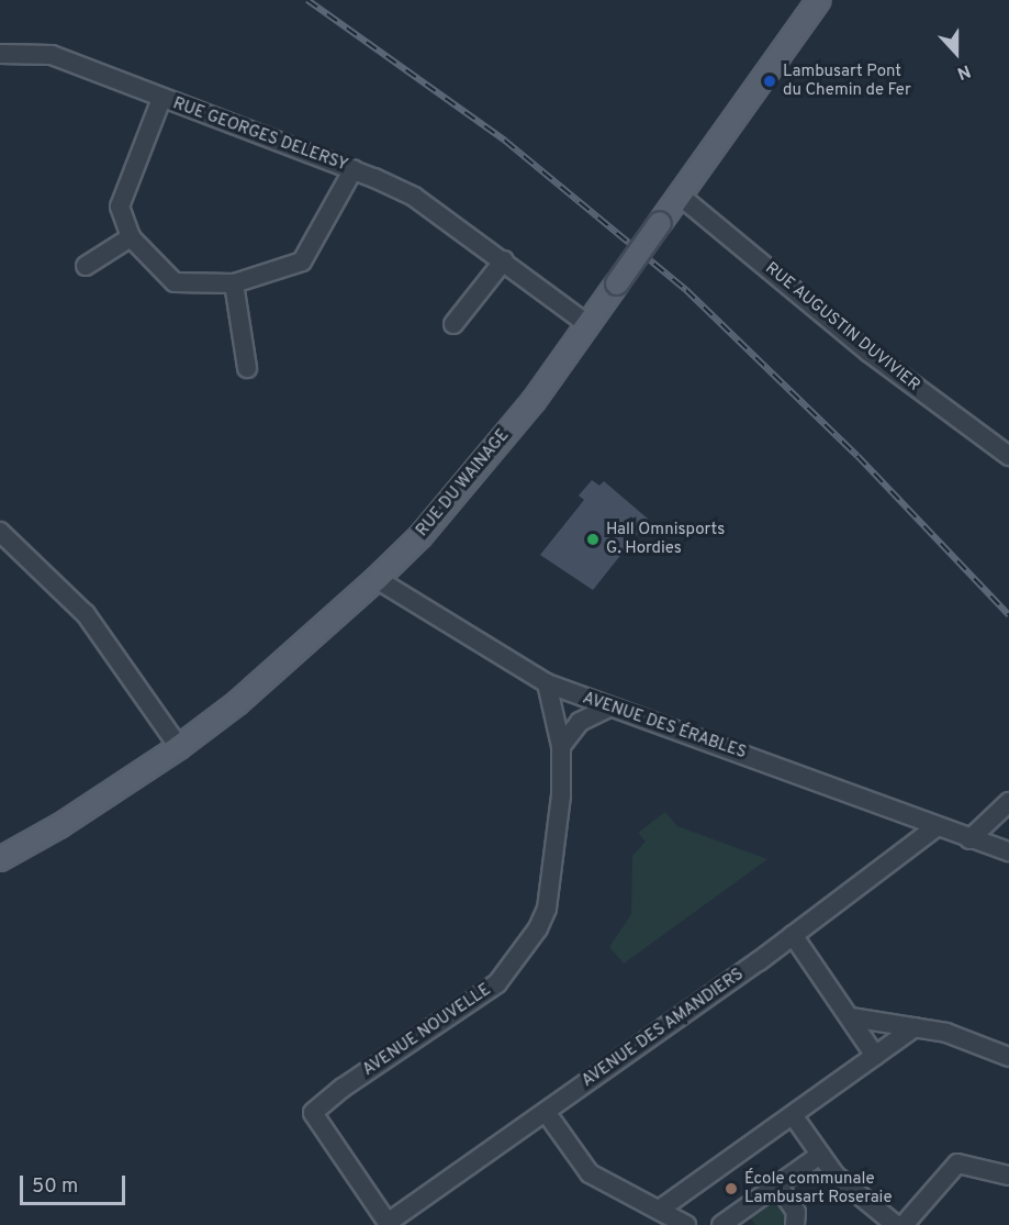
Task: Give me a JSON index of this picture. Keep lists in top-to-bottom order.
{
  "streets": {
    "main road": ["RUE DU WAINAGE"],
    "street": [
      "RUE GEORGES DELERSY",
      "RUE AUGUSTIN DUVIVIER",
      "AVENUE DES ÉRABLES",
      "AVENUE DES AMANDIERS",
      "AVENUE NOUVELLE"
    ]
  },
  "crossings": [
    ["RUE GEORGES DELERSY", "RUE DU WAINAGE"],
    ["RUE AUGUSTIN DUVIVIER", "RUE DU WAINAGE"],
    ["RUE DU WAINAGE", "AVENUE DES ÉRABLES"],
    ["AVENUE DES ÉRABLES", "AVENUE DES AMANDIERS"],
    ["AVENUE DES ÉRABLES", "AVENUE NOUVELLE"],
    ["AVENUE DES AMANDIERS", "AVENUE NOUVELLE"]
  ],
  "places": ["Lambusart Pont du Chemin de Fer", "Hall Omnisports G. Hordies", "École communale Lambusart Roseraie"],
  "scale_bar": "50 m",
  "north": "bottom"
}
